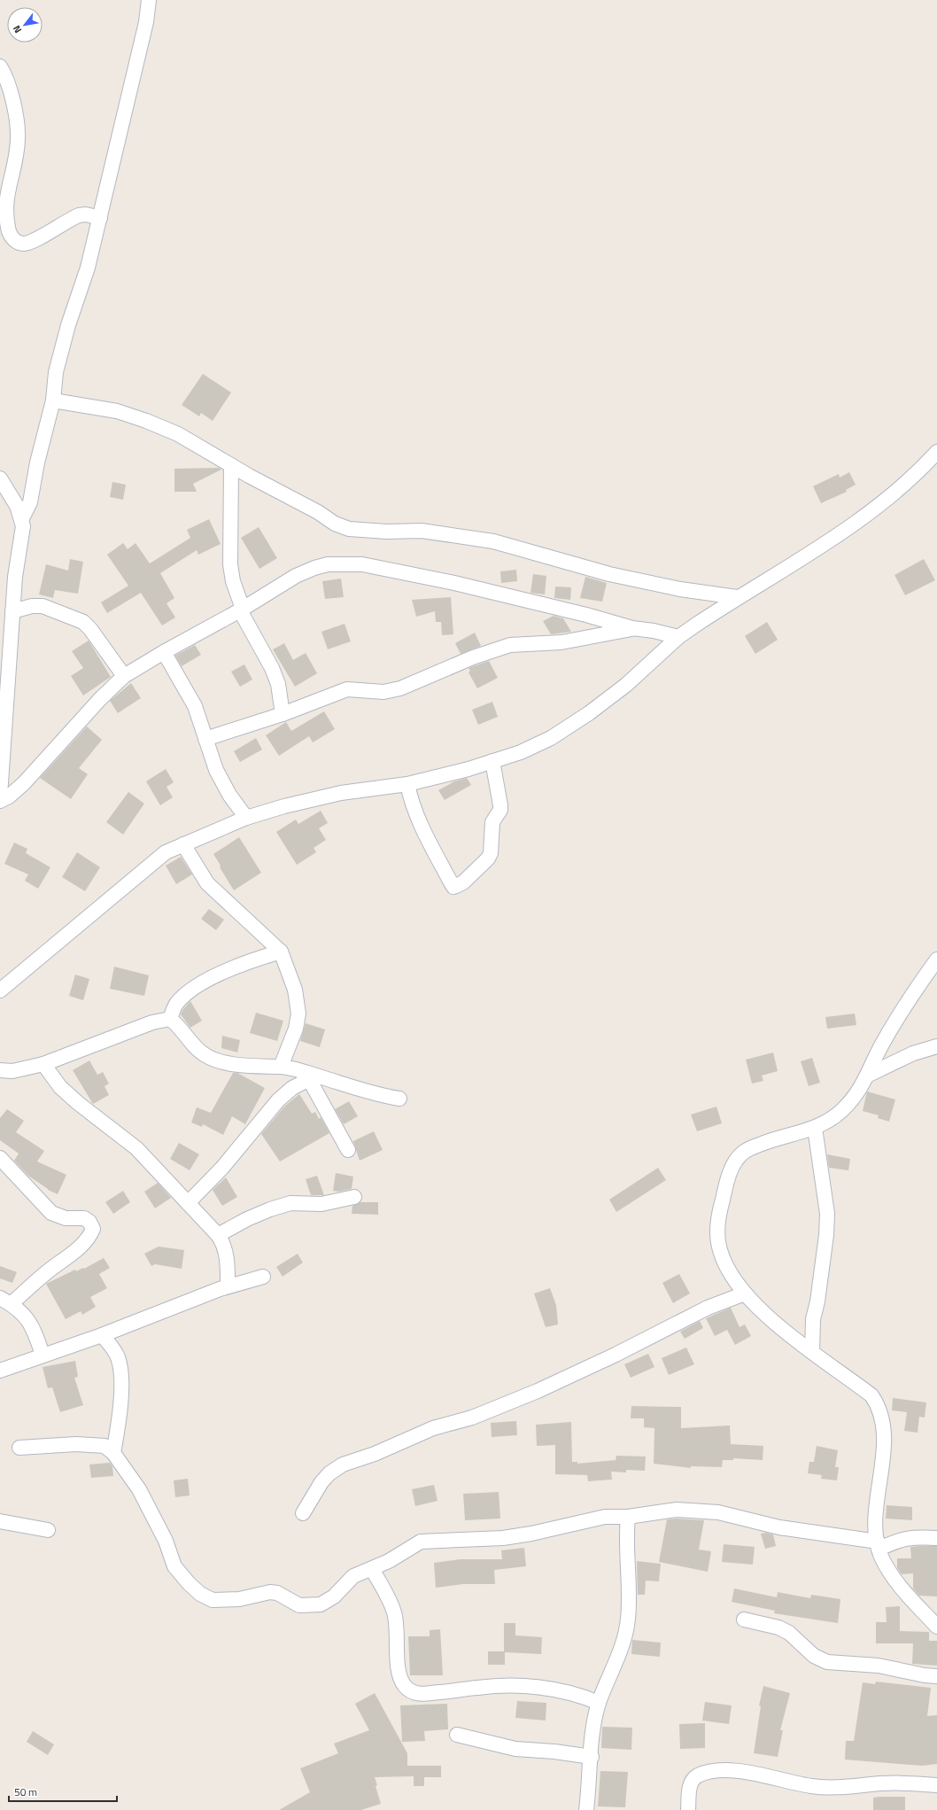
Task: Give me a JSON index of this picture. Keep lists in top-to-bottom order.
{
  "scale_bar": "50 m",
  "north": "bottom left"
}
